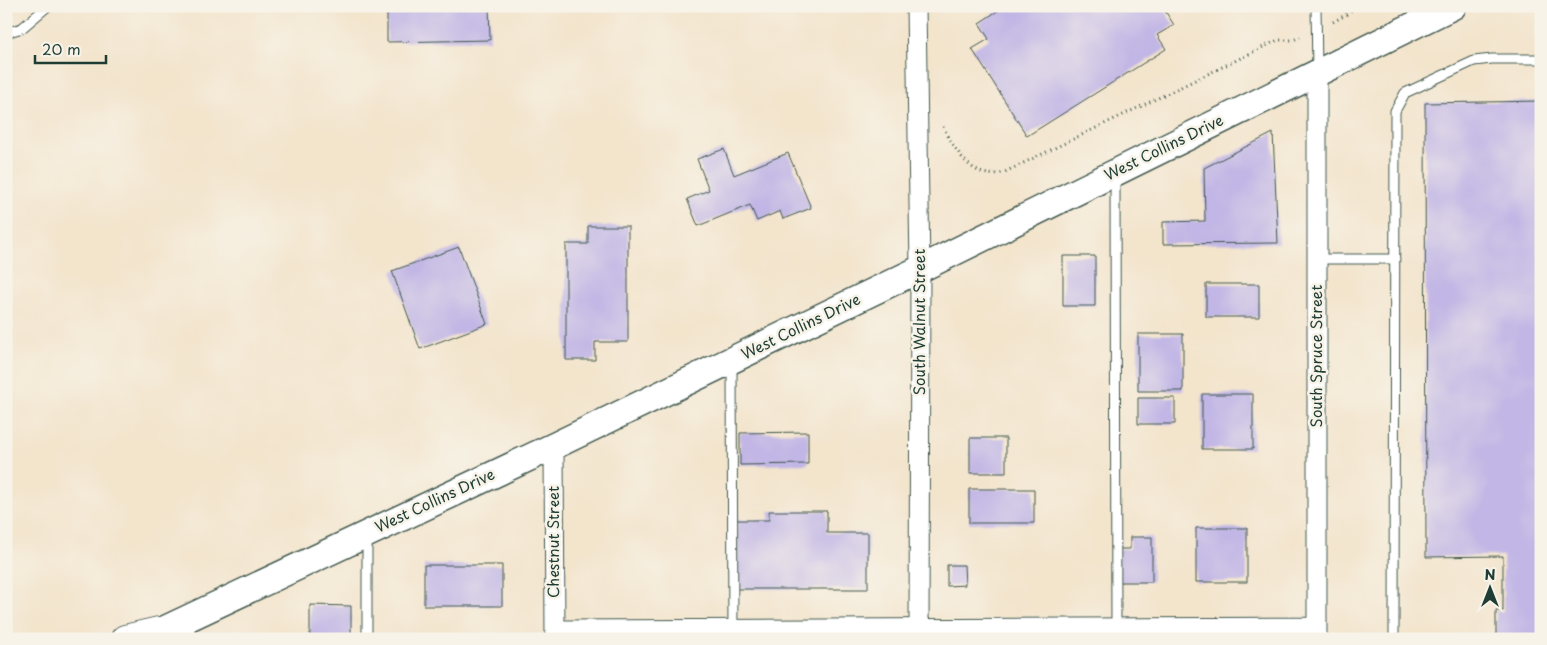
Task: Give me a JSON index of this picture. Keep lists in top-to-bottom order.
{
  "streets": {
    "main road": ["West Collins Drive"],
    "street": ["South Walnut Street", "South Spruce Street", "Chestnut Street"]
  },
  "crossings": [
    ["West Collins Drive", "South Walnut Street"],
    ["West Collins Drive", "South Spruce Street"],
    ["West Collins Drive", "Chestnut Street"]
  ],
  "scale_bar": "20 m",
  "north": "top"
}
